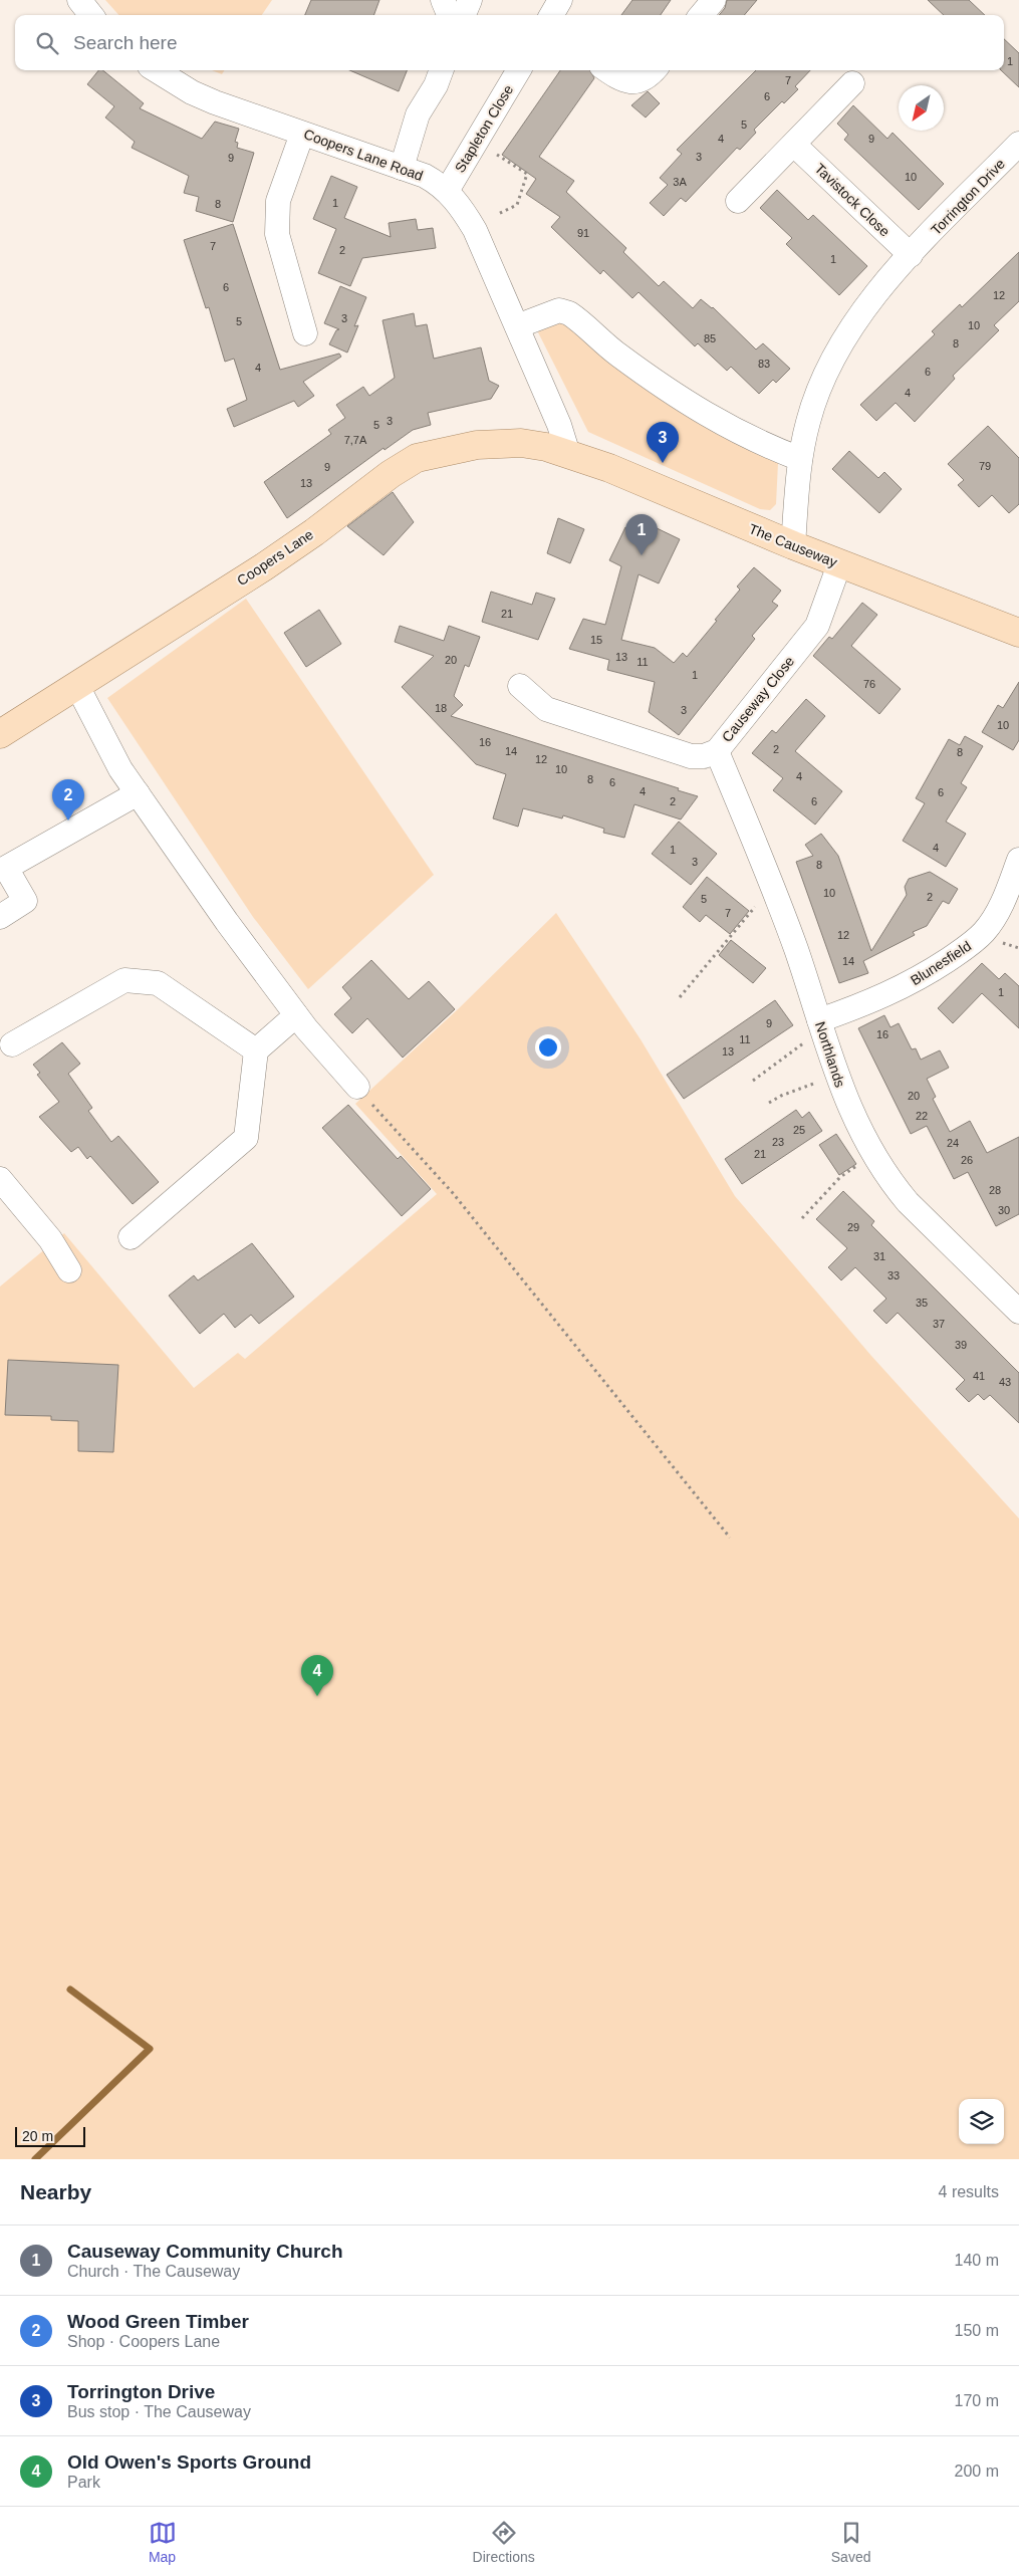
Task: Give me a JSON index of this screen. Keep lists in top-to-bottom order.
{
  "streets": {
    "main road": ["The Causeway", "Coopers Lane"],
    "street": [
      "Stapleton Close",
      "Coopers Lane Road",
      "Torrington Drive",
      "Tavistock Close",
      "Causeway Close",
      "Blunesfield",
      "Northlands"
    ]
  },
  "crossings": [
    ["Stapleton Close", "Coopers Lane Road"],
    ["Coopers Lane Road", "The Causeway"],
    ["Coopers Lane Road", "Coopers Lane"],
    ["Torrington Drive", "Tavistock Close"],
    ["Torrington Drive", "The Causeway"],
    ["The Causeway", "Coopers Lane"],
    ["The Causeway", "Causeway Close"],
    ["Causeway Close", "Northlands"],
    ["Blunesfield", "Northlands"]
  ],
  "house_numbers": [
    "1",
    "7",
    "6",
    "5",
    "4",
    "9",
    "3",
    "9",
    "10",
    "3A",
    "1",
    "8",
    "91",
    "7",
    "2",
    "1",
    "6",
    "12",
    "3",
    "5",
    "10",
    "85",
    "8",
    "83",
    "4",
    "6",
    "4",
    "3",
    "5",
    "7,7A",
    "79",
    "9",
    "13",
    "21",
    "15",
    "13",
    "20",
    "11",
    "1",
    "76",
    "18",
    "3",
    "10",
    "16",
    "2",
    "14",
    "8",
    "12",
    "10",
    "4",
    "8",
    "6",
    "4",
    "6",
    "2",
    "6",
    "4",
    "1",
    "3",
    "8",
    "10",
    "2",
    "5",
    "7",
    "12",
    "14",
    "1",
    "9",
    "16",
    "11",
    "13",
    "20",
    "22",
    "25",
    "23",
    "24",
    "21",
    "26",
    "28",
    "30",
    "29",
    "31",
    "33",
    "35",
    "37",
    "39",
    "41",
    "43"
  ],
  "scale_bar": "20 m",
  "north": "bottom left",
  "page": {
    "search": "Search here",
    "pins": [
      "3",
      "1",
      "2",
      "4"
    ],
    "scale": "20 m",
    "heading": ["Nearby", "4 results"],
    "list": [
      {
        "mark": "1",
        "name": "Causeway Community Church",
        "note": "Church · The Causeway",
        "value": "140 m"
      },
      {
        "mark": "2",
        "name": "Wood Green Timber",
        "note": "Shop · Coopers Lane",
        "value": "150 m"
      },
      {
        "mark": "3",
        "name": "Torrington Drive",
        "note": "Bus stop · The Causeway",
        "value": "170 m"
      },
      {
        "mark": "4",
        "name": "Old Owen's Sports Ground",
        "note": "Park",
        "value": "200 m"
      }
    ],
    "nav": ["Map", "Directions", "Saved"]
  }
}
